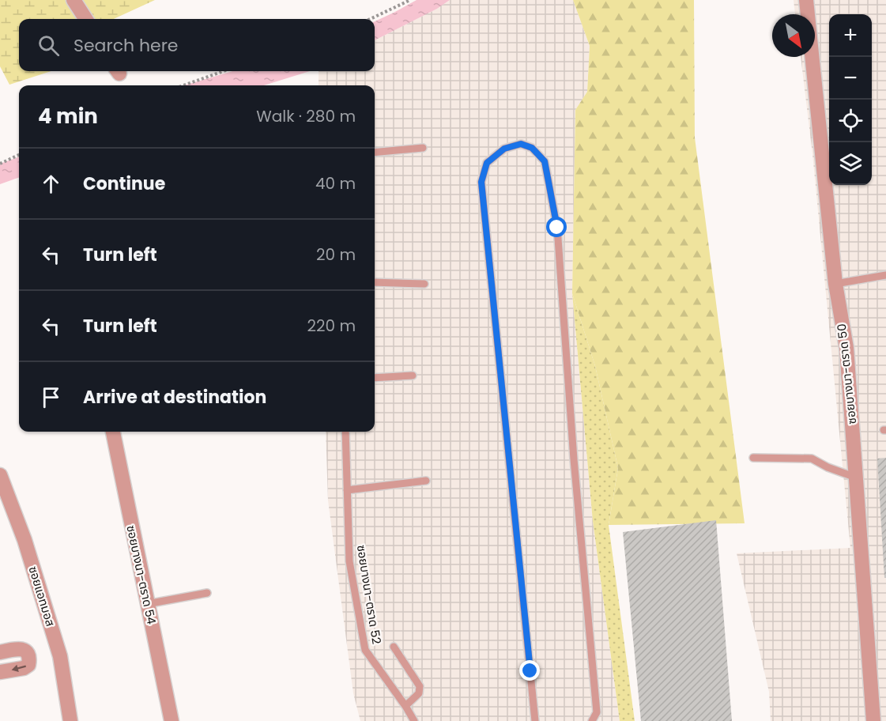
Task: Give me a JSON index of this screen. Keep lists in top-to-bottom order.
{
  "streets": {
    "street": ["ซอยบางนา-ตราด 50", "ซอยบางนา-ตราด 54", "ซอยแอทมอส"],
    "lane": ["ซอยบางนา-ตราด 52"]
  },
  "north": "bottom right",
  "page": {
    "map_buttons": ["+", "−"],
    "search": "Search here",
    "heading": ["4 min", "Walk · 280 m"],
    "list": [
      ["Continue", "40 m"],
      ["Turn left", "20 m"],
      ["Turn left", "220 m"],
      "Arrive at destination"
    ]
  }
}
